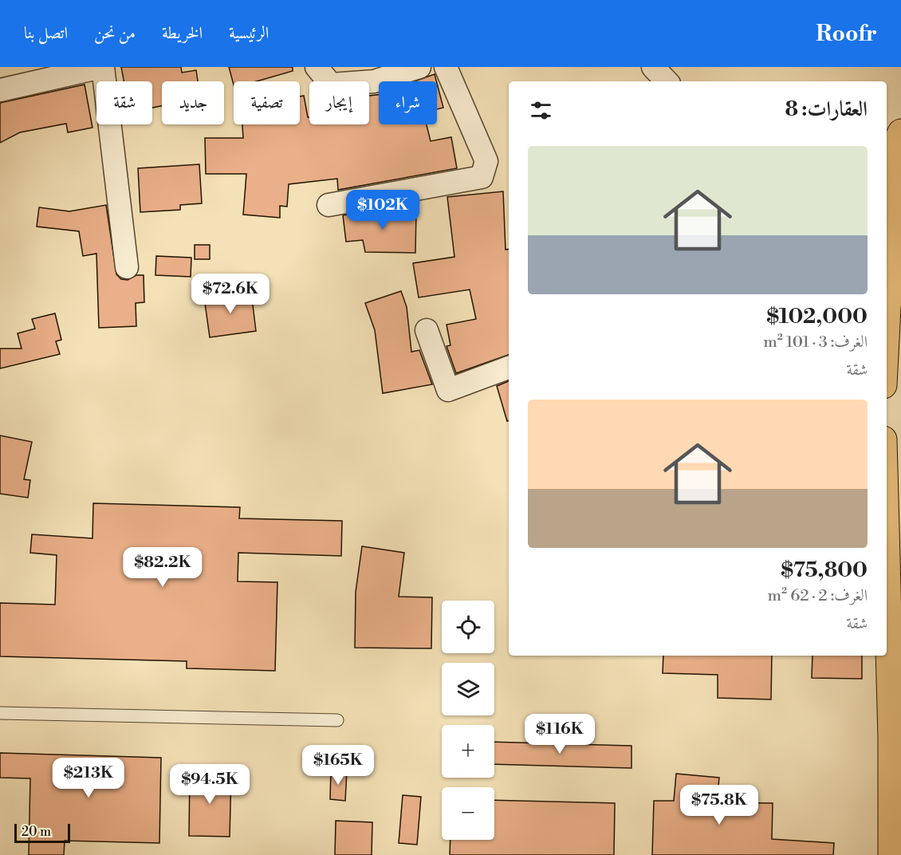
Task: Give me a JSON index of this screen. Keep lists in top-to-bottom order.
{
  "scale_bar": "20 m",
  "page": {
    "header": "Roofr",
    "nav": [
      "الرئيسية",
      "الخريطة",
      "من نحن",
      "اتصل بنا"
    ],
    "chip": [
      "شراء",
      "إيجار",
      "تصفية",
      "جديد",
      "شقة"
    ],
    "heading": "العقارات: 8",
    "list": [
      {
        "name": "$102,000",
        "note": "الغرف: 3 · 101 m² · شقة"
      },
      {
        "name": "$75,800",
        "note": "الغرف: 2 · 62 m² · شقة"
      }
    ],
    "price": [
      "$102K",
      "$72.6K",
      "$82.2K",
      "$116K",
      "$165K",
      "$213K",
      "$94.5K",
      "$75.8K"
    ],
    "map_buttons": ["+", "−"],
    "scale": "20 m"
  }
}
